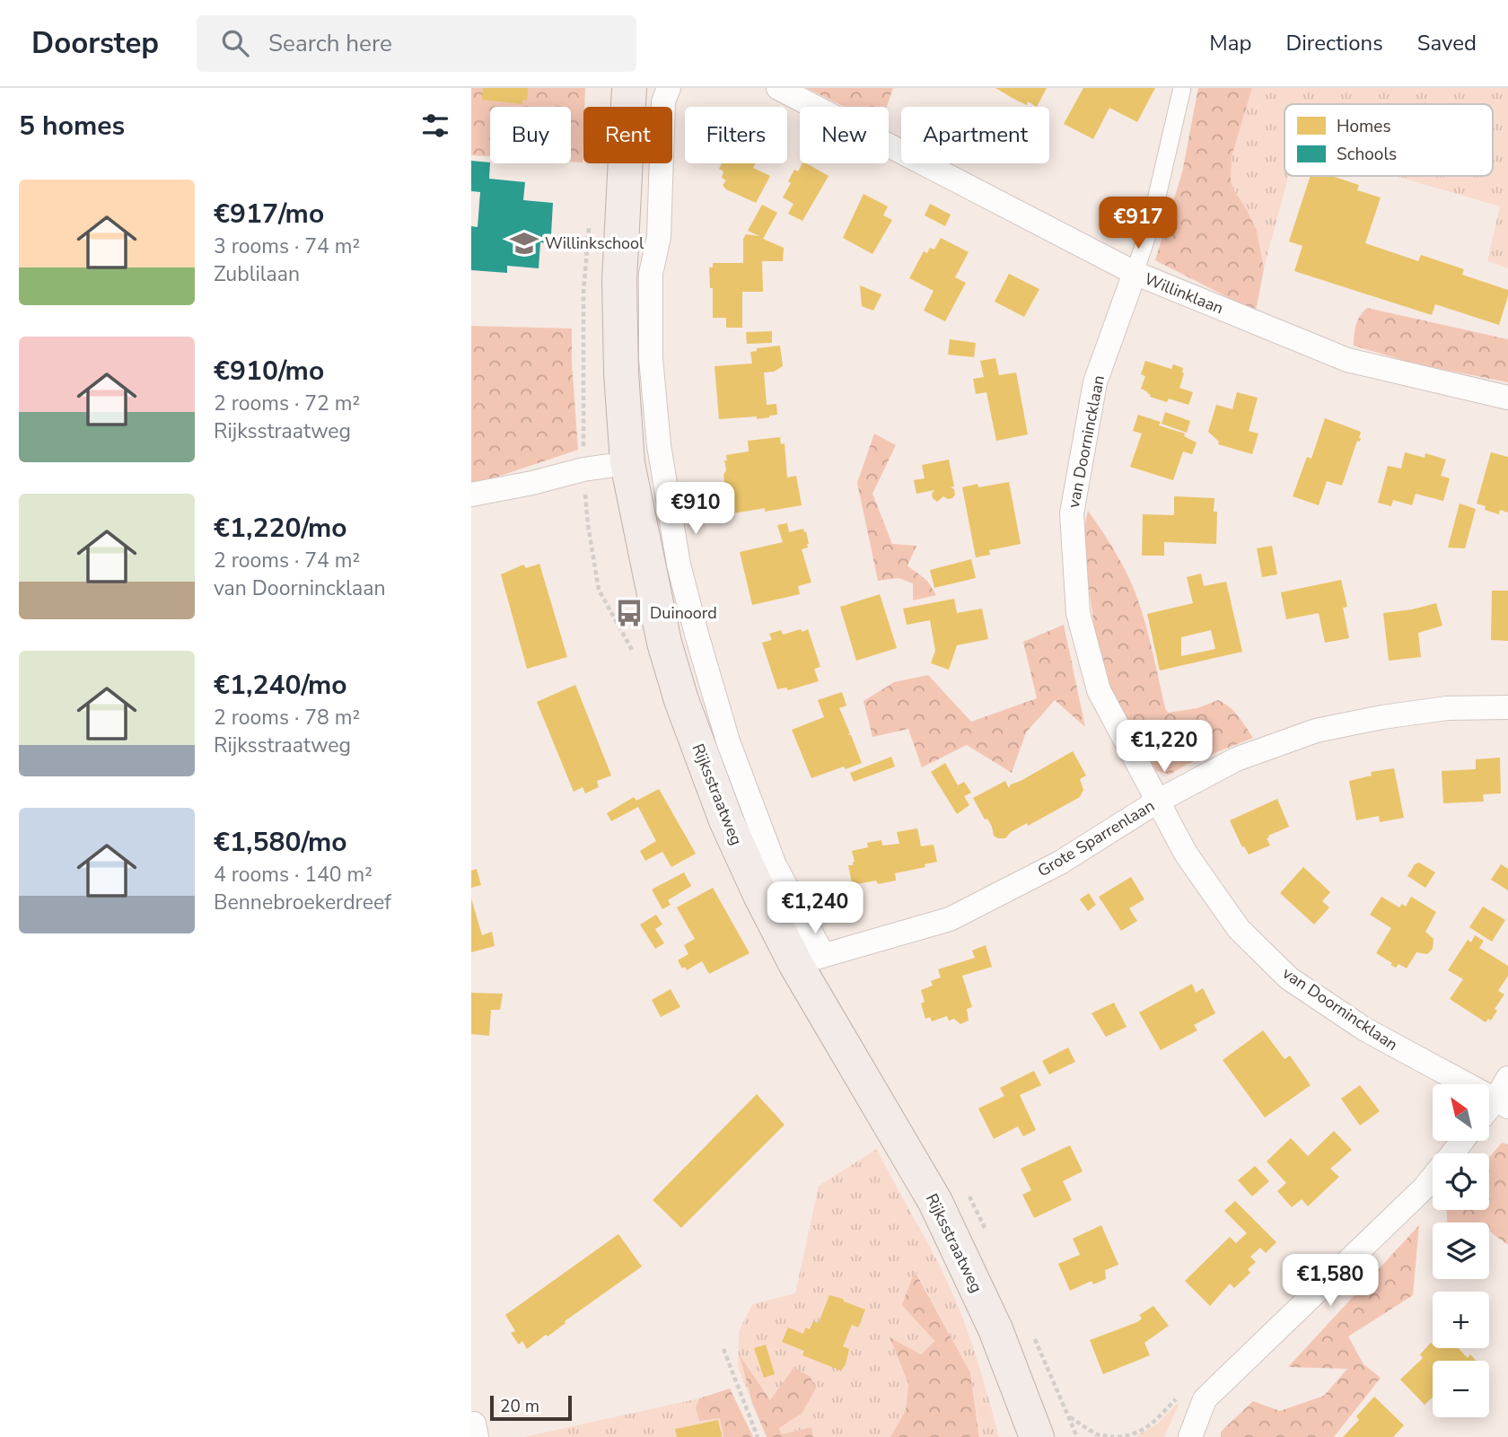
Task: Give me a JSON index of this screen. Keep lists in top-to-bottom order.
{
  "streets": {
    "main road": ["Rijksstraatweg"],
    "street": ["Willinklaan", "van Doornincklaan", "Grote Sparrenlaan"]
  },
  "crossings": [
    ["Willinklaan", "van Doornincklaan"],
    ["van Doornincklaan", "Grote Sparrenlaan"],
    ["Rijksstraatweg", "Grote Sparrenlaan"]
  ],
  "places": {
    "school or university": ["Willinkschool"],
    "bus stop": ["Duinoord"]
  },
  "legend": ["Homes", "Schools"],
  "scale_bar": "20 m",
  "north": "top left",
  "page": {
    "header": "Doorstep",
    "search": "Search here",
    "nav": ["Map", "Directions", "Saved"],
    "heading": "5 homes",
    "chip": [
      "Buy",
      "Rent",
      "Filters",
      "New",
      "Apartment"
    ],
    "list": [
      {
        "name": "€917/mo",
        "note": "3 rooms · 74 m² · Zublilaan"
      },
      {
        "name": "€910/mo",
        "note": "2 rooms · 72 m² · Rijksstraatweg"
      },
      {
        "name": "€1,220/mo",
        "note": "2 rooms · 74 m² · van Doornincklaan"
      },
      {
        "name": "€1,240/mo",
        "note": "2 rooms · 78 m² · Rijksstraatweg"
      },
      {
        "name": "€1,580/mo",
        "note": "4 rooms · 140 m² · Bennebroekerdreef"
      }
    ],
    "price": [
      "€917",
      "€910",
      "€1,220",
      "€1,240",
      "€1,580"
    ],
    "map_buttons": ["+", "−"],
    "scale": "20 m"
  }
}
